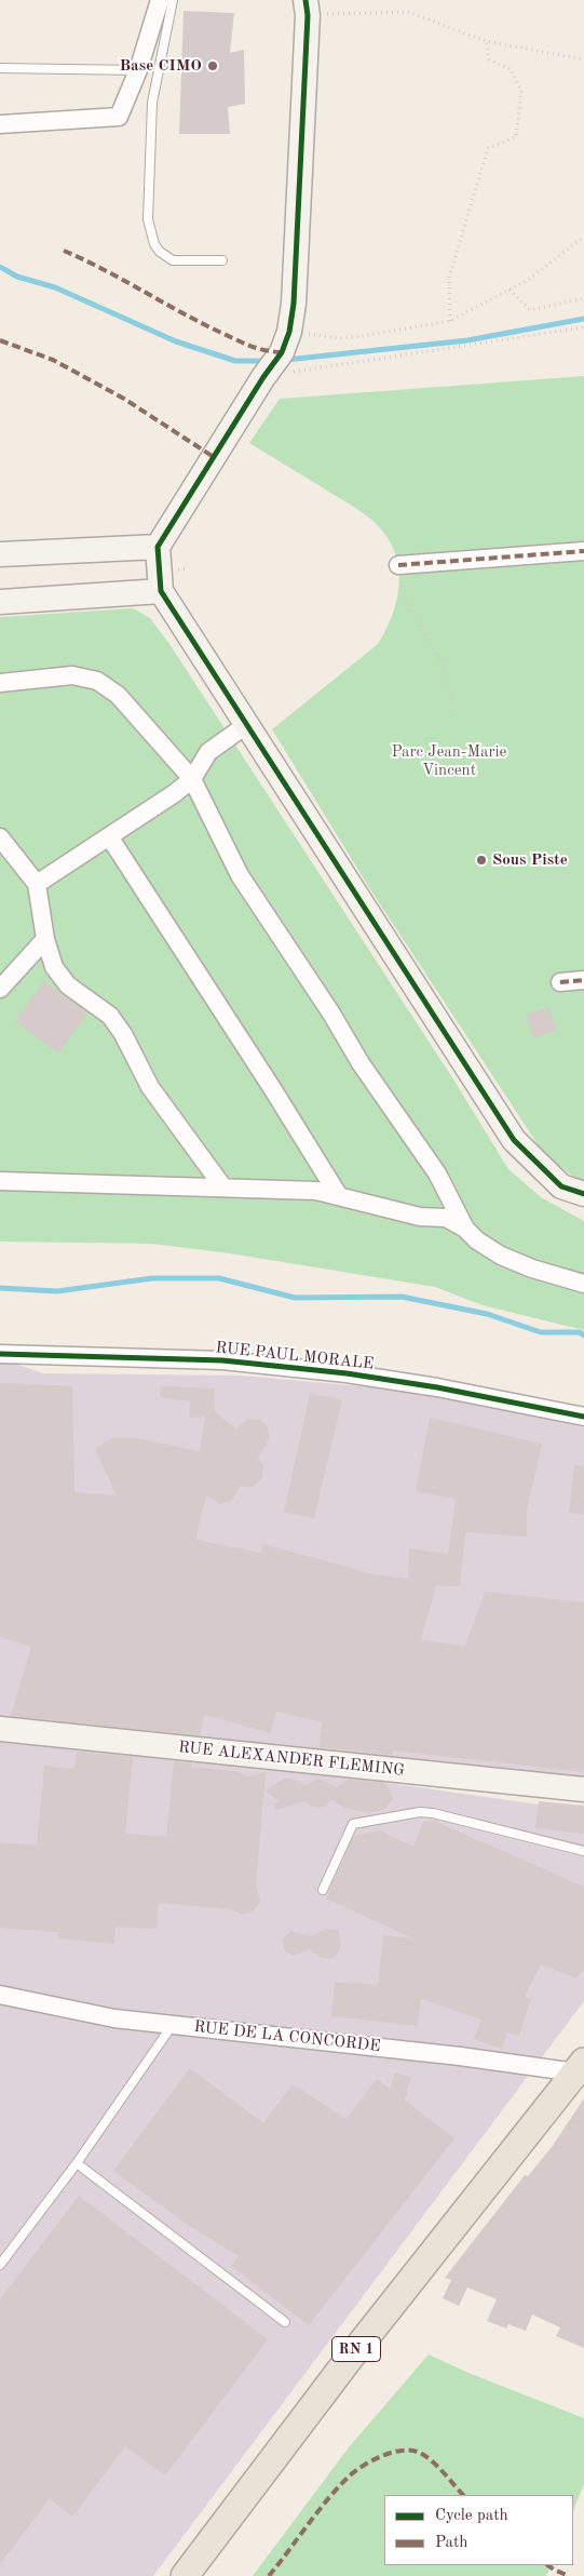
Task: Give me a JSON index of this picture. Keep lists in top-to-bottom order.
{
  "streets": {
    "main road": ["RN 1"],
    "street": ["RUE PAUL MORALE", "RUE ALEXANDER FLEMING", "RUE DE LA CONCORDE"]
  },
  "crossings": [
    ["RUE DE LA CONCORDE", "RN 1"]
  ],
  "parks": ["Parc Jean-Marie Vincent"],
  "places": ["Base CIMO", "Sous Piste"],
  "legend": ["Cycle path", "Path"]
}
